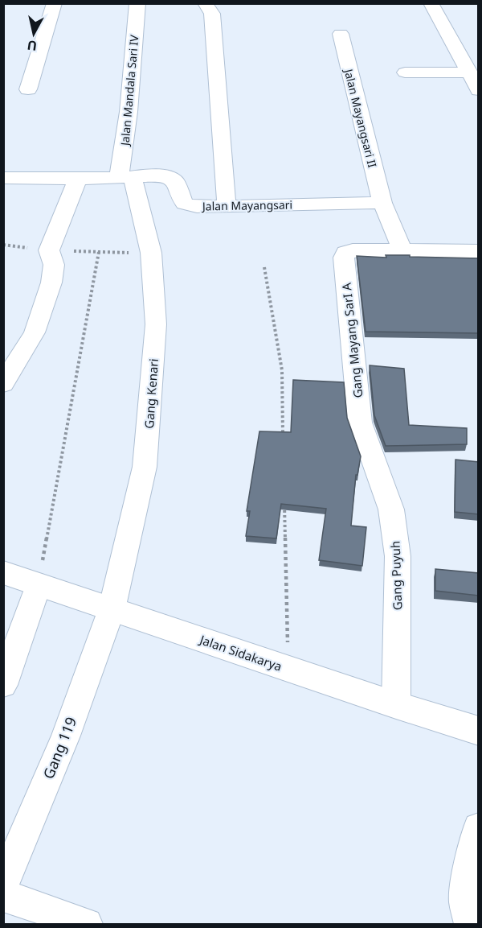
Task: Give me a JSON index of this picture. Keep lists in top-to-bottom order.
{
  "streets": {
    "street": [
      "Jalan Mandala Sari IV",
      "Jalan Mayangsari II",
      "Jalan Mayangsari",
      "Gang Mayang SarI A",
      "Gang Kenari",
      "Gang Puyuh",
      "Jalan Sidakarya",
      "Gang 119"
    ]
  },
  "crossings": [
    ["Jalan Mandala Sari IV", "Jalan Mayangsari"],
    ["Jalan Mandala Sari IV", "Gang Kenari"],
    ["Jalan Mayangsari II", "Jalan Mayangsari"],
    ["Jalan Mayangsari", "Gang Kenari"],
    ["Gang Mayang SarI A", "Gang Puyuh"],
    ["Gang Kenari", "Jalan Sidakarya"],
    ["Gang Kenari", "Gang 119"],
    ["Gang Puyuh", "Jalan Sidakarya"],
    ["Jalan Sidakarya", "Gang 119"]
  ],
  "north": "bottom"
}
